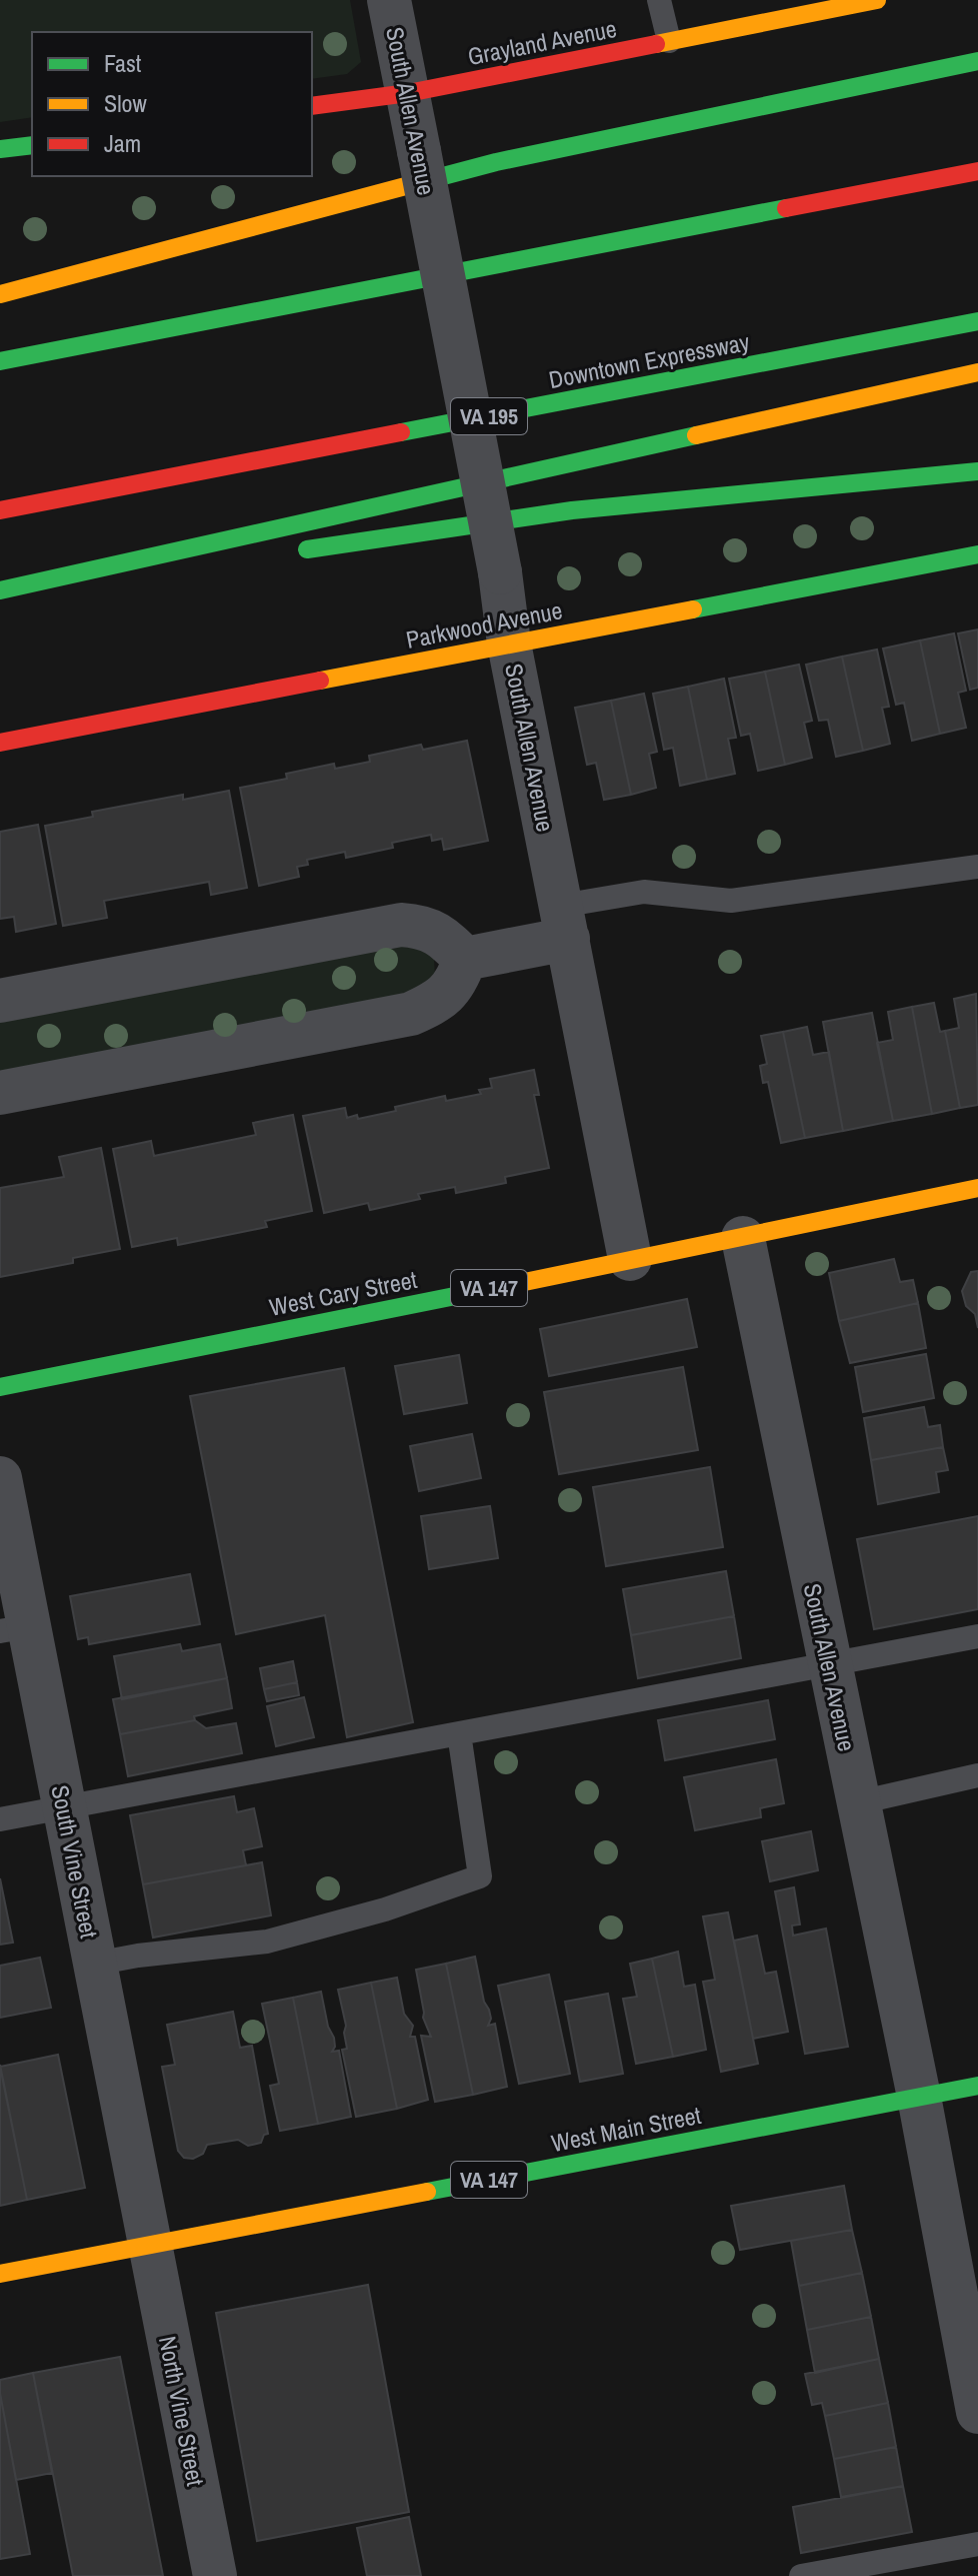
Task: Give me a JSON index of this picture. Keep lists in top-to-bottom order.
{
  "streets": {
    "main road": [
      "Grayland Avenue",
      "Downtown Expressway",
      "VA 195",
      "Parkwood Avenue",
      "VA 147",
      "West Cary Street",
      "West Main Street"
    ],
    "street": ["South Allen Avenue", "South Vine Street", "North Vine Street"]
  },
  "crossings": [
    ["Grayland Avenue", "South Allen Avenue"],
    ["South Allen Avenue", "Parkwood Avenue"],
    ["South Allen Avenue", "West Cary Street"],
    ["South Allen Avenue", "West Main Street"],
    ["South Vine Street", "West Main Street"],
    ["South Vine Street", "North Vine Street"],
    ["West Main Street", "North Vine Street"]
  ],
  "legend": ["Fast", "Slow", "Jam"]
}
